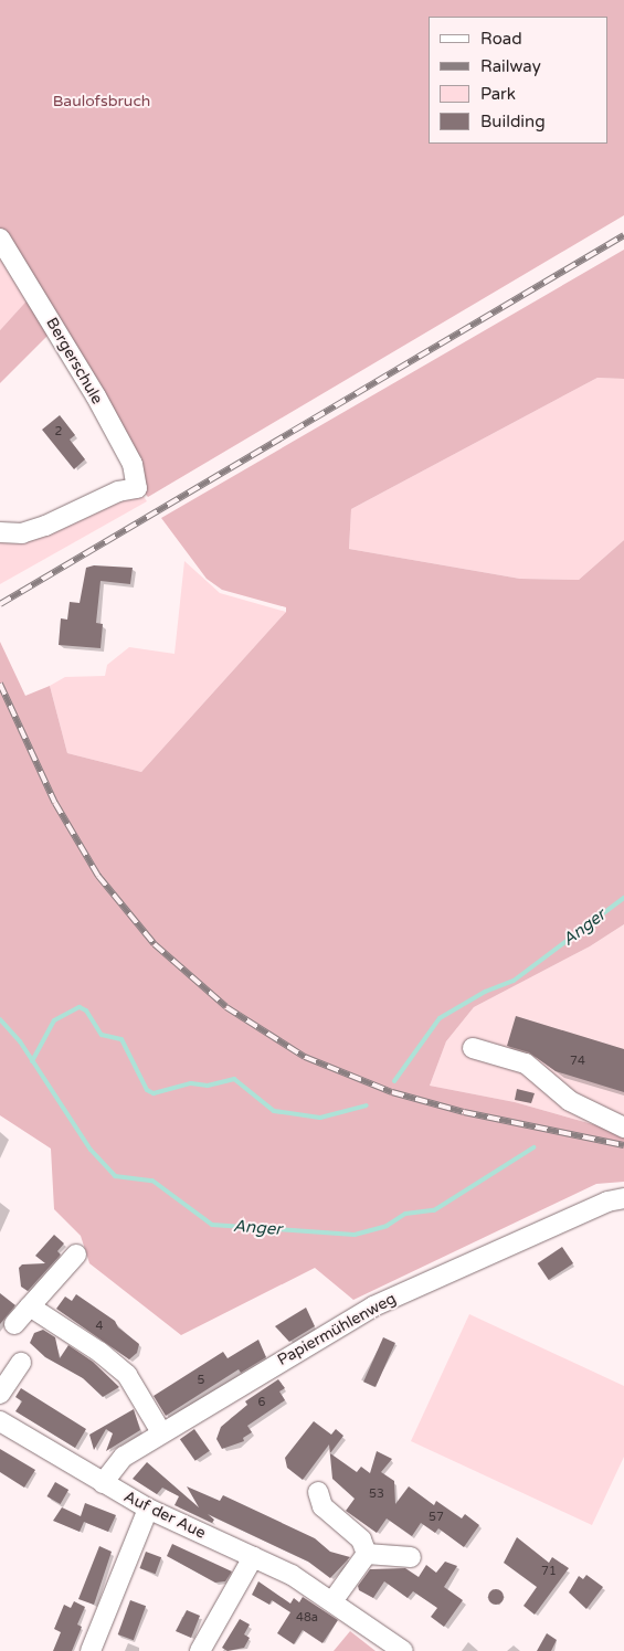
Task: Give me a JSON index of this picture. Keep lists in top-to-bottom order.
{
  "streets": {
    "street": ["Bergerschule", "Papiermühlenweg", "Auf der Aue"]
  },
  "crossings": [
    ["Papiermühlenweg", "Auf der Aue"]
  ],
  "water": ["Anger"],
  "parks": ["Baulofsbruch"],
  "house_numbers": [
    "2",
    "74",
    "4",
    "5",
    "6",
    "53",
    "57",
    "71",
    "48a"
  ],
  "legend": [
    "Road",
    "Railway",
    "Park",
    "Building"
  ]
}
